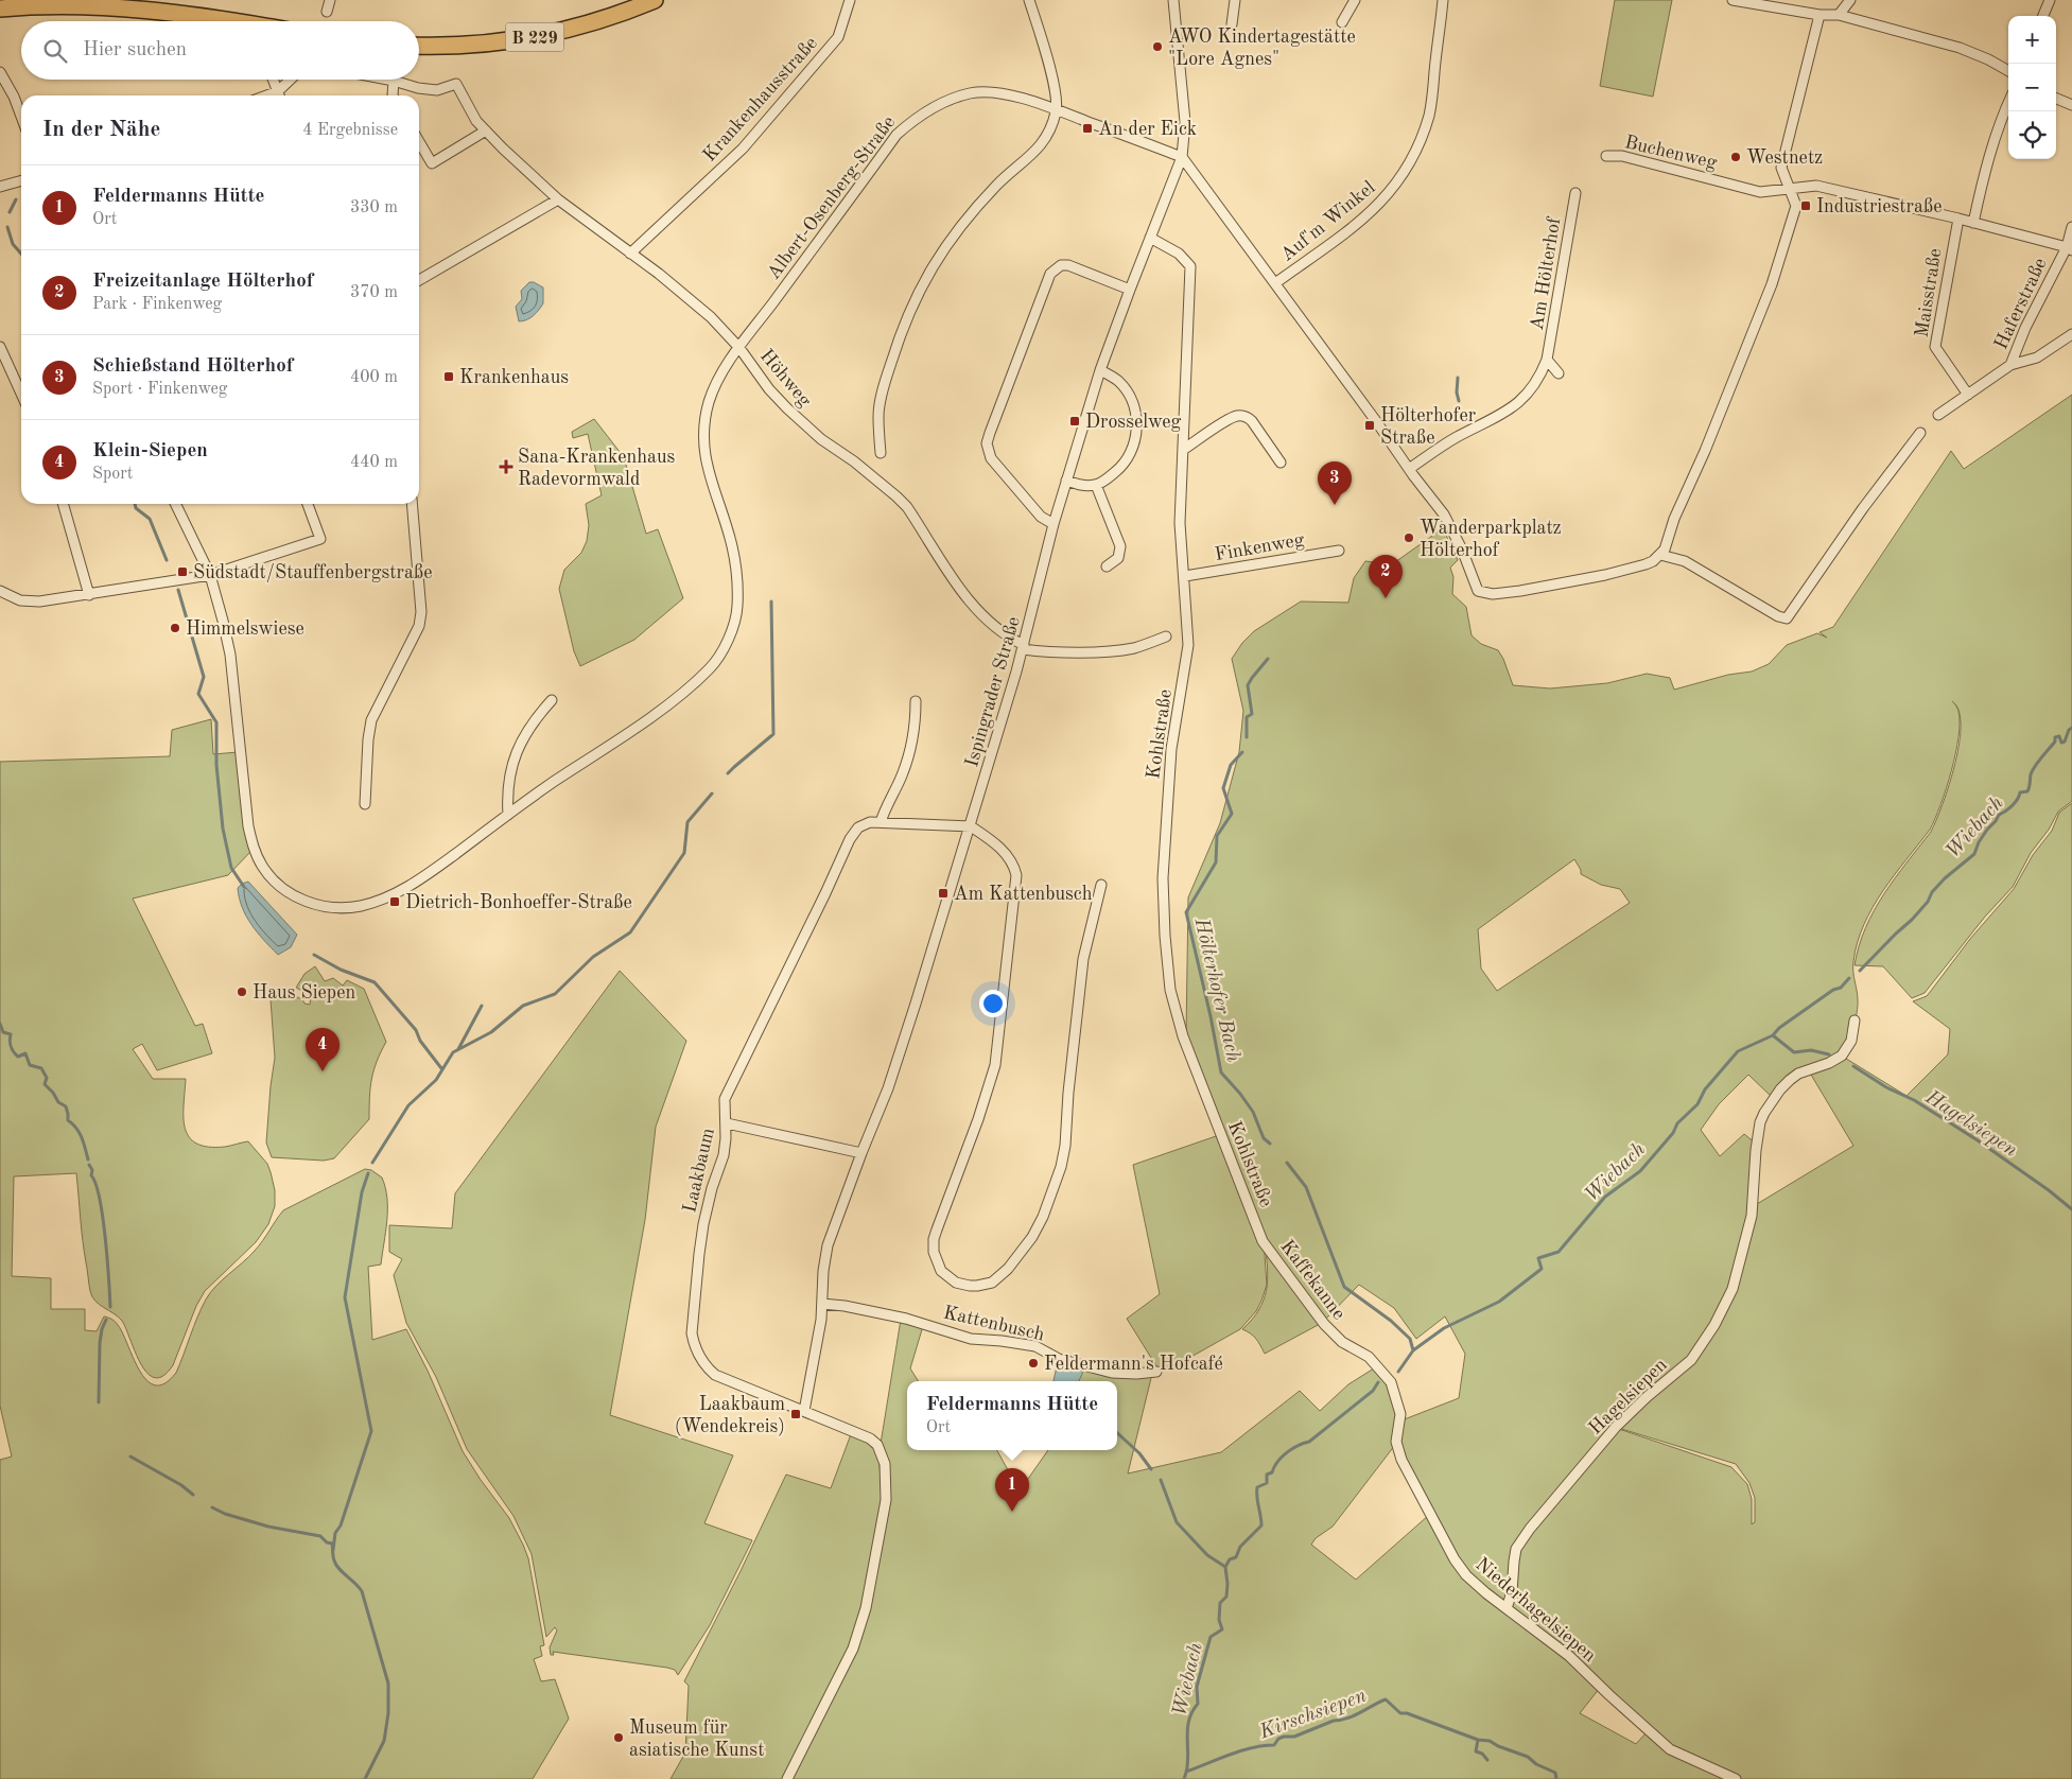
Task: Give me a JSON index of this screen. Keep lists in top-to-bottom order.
{
  "streets": {
    "main road": ["B 229"],
    "street": [
      "Krankenhausstraße",
      "Buchenweg",
      "Albert-Osenberg-Straße",
      "Auf'm Winkel",
      "Am Hölterhof",
      "Maisstraße",
      "Haferstraße",
      "Höhweg",
      "Finkenweg",
      "Ispingrader Straße",
      "Kohlstraße",
      "Laakbaum",
      "Kaffekanne",
      "Kattenbusch",
      "Hagelsiepen",
      "Niederhagelsiepen"
    ]
  },
  "crossings": [
    ["Krankenhausstraße", "Höhweg"],
    ["Albert-Osenberg-Straße", "Höhweg"],
    ["Albert-Osenberg-Straße", "Ispingrader Straße"],
    ["Höhweg", "Ispingrader Straße"],
    ["Finkenweg", "Kohlstraße"],
    ["Ispingrader Straße", "Kohlstraße"],
    ["Ispingrader Straße", "Laakbaum"],
    ["Ispingrader Straße", "Kattenbusch"],
    ["Kohlstraße", "Kaffekanne"],
    ["Kaffekanne", "Niederhagelsiepen"],
    ["Hagelsiepen", "Niederhagelsiepen"]
  ],
  "water": [
    "Wiebach",
    "Hölterhofer Bach",
    "Hagelsiepen",
    "Kirschsiepen"
  ],
  "places": {
    "other": [
      "AWO Kindertagestätte \"Lore Agnes\"",
      "Westnetz",
      "Wanderparkplatz Hölterhof",
      "Himmelswiese",
      "Haus Siepen",
      "Feldermann's Hofcafé",
      "Museum für asiatische Kunst"
    ],
    "transit": [
      "An der Eick",
      "Industriestraße",
      "Krankenhaus",
      "Drosselweg",
      "Hölterhofer Straße",
      "Südstadt/Stauffenbergstraße",
      "Am Kattenbusch",
      "Dietrich-Bonhoeffer-Straße",
      "Laakbaum (Wendekreis)"
    ],
    "health": ["Sana-Krankenhaus Radevormwald"]
  },
  "page": {
    "map_buttons": ["+", "−"],
    "search": "Hier suchen",
    "heading": ["In der Nähe", "4 Ergebnisse"],
    "list": [
      {
        "mark": "1",
        "name": "Feldermanns Hütte",
        "note": "Ort",
        "value": "330 m"
      },
      {
        "mark": "2",
        "name": "Freizeitanlage Hölterhof",
        "note": "Park · Finkenweg",
        "value": "370 m"
      },
      {
        "mark": "3",
        "name": "Schießstand Hölterhof",
        "note": "Sport · Finkenweg",
        "value": "400 m"
      },
      {
        "mark": "4",
        "name": "Klein-Siepen",
        "note": "Sport",
        "value": "440 m"
      }
    ],
    "pins": [
      "3",
      "2",
      "4",
      "1"
    ],
    "popup": ["Feldermanns Hütte", "Ort"]
  }
}
